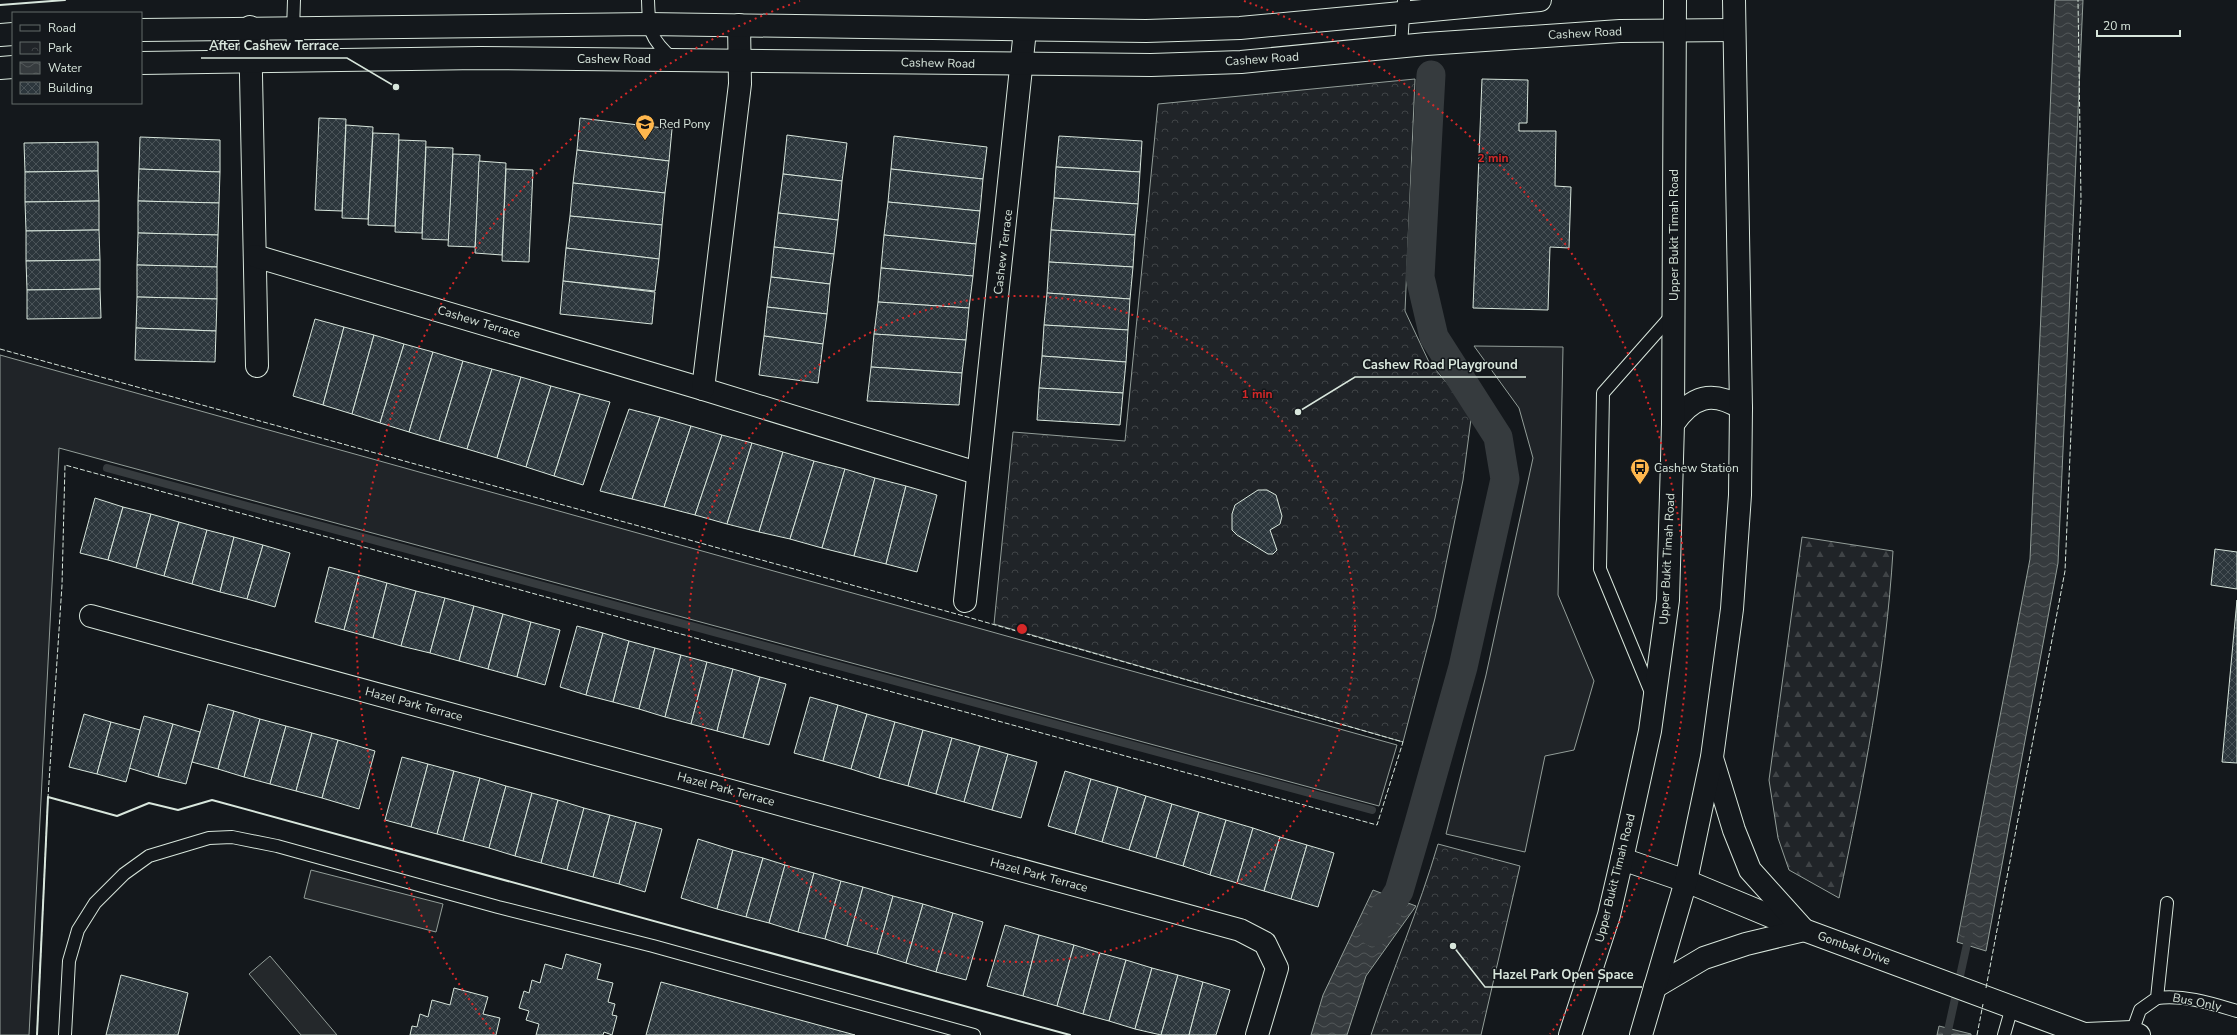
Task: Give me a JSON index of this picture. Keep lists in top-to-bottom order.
{
  "streets": {
    "main road": [
      "Cashew Road",
      "Upper Bukit Timah Road",
      "Cashew Terrace",
      "Hazel Park Terrace",
      "Gombak Drive"
    ],
    "lane": ["Bus Only"]
  },
  "crossings": [
    ["Cashew Road", "Upper Bukit Timah Road"],
    ["Cashew Road", "Cashew Terrace"],
    ["Upper Bukit Timah Road", "Gombak Drive"]
  ],
  "places": {
    "other": ["After Cashew Terrace", "Cashew Road Playground", "Hazel Park Open Space"],
    "school or university": ["Red Pony"],
    "bus stop": ["Cashew Station"]
  },
  "legend": [
    "Road",
    "Park",
    "Water",
    "Building"
  ],
  "scale_bar": "20 m",
  "rings": ["2 min", "1 min"]
}
